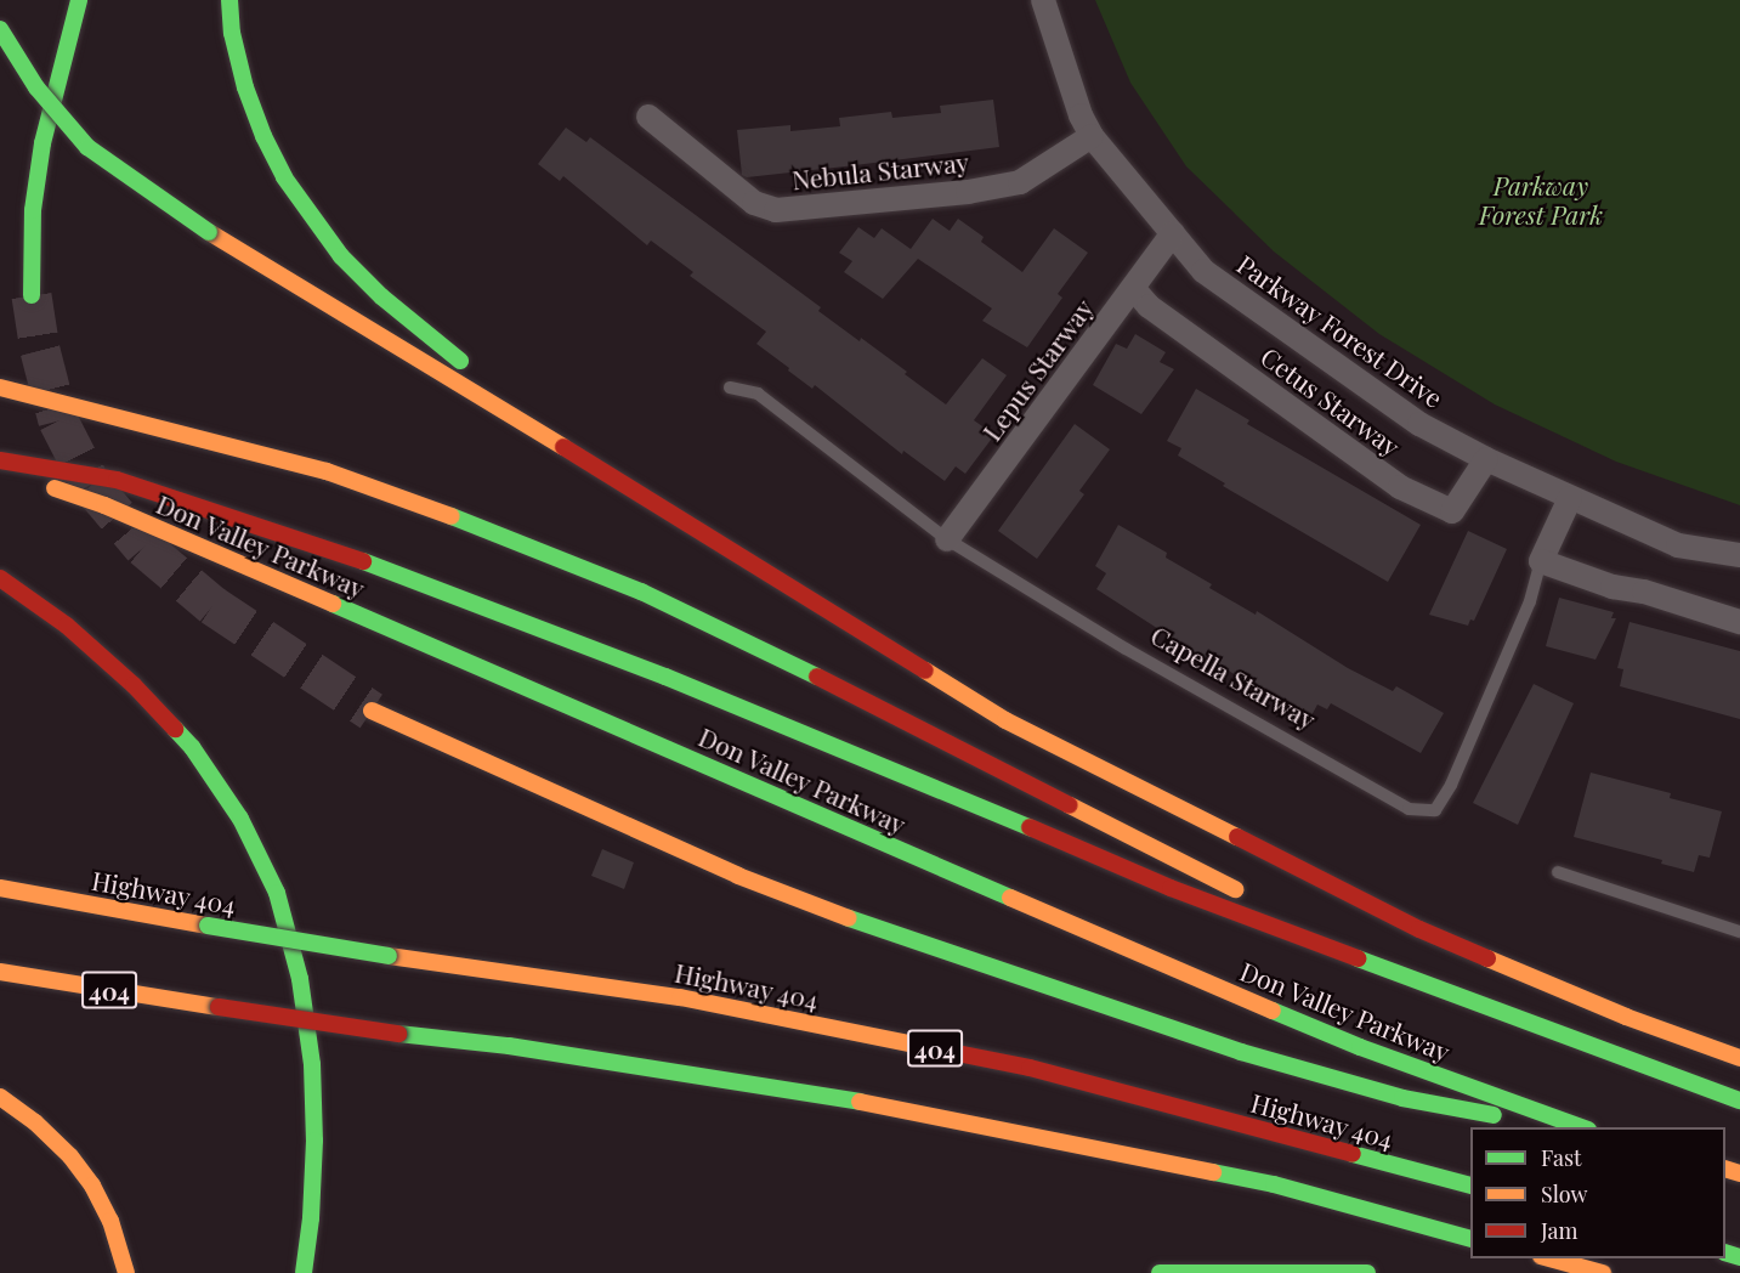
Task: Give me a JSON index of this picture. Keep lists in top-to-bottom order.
{
  "streets": {
    "highway": ["Don Valley Parkway", "Highway 404", "404"],
    "street": [
      "Nebula Starway",
      "Parkway Forest Drive",
      "Lepus Starway",
      "Cetus Starway",
      "Capella Starway"
    ]
  },
  "crossings": [
    ["Nebula Starway", "Parkway Forest Drive"],
    ["Parkway Forest Drive", "Lepus Starway"],
    ["Parkway Forest Drive", "Cetus Starway"],
    ["Parkway Forest Drive", "Capella Starway"],
    ["Lepus Starway", "Cetus Starway"],
    ["Lepus Starway", "Capella Starway"]
  ],
  "parks": ["Parkway Forest Park"],
  "legend": ["Fast", "Slow", "Jam"]
}
